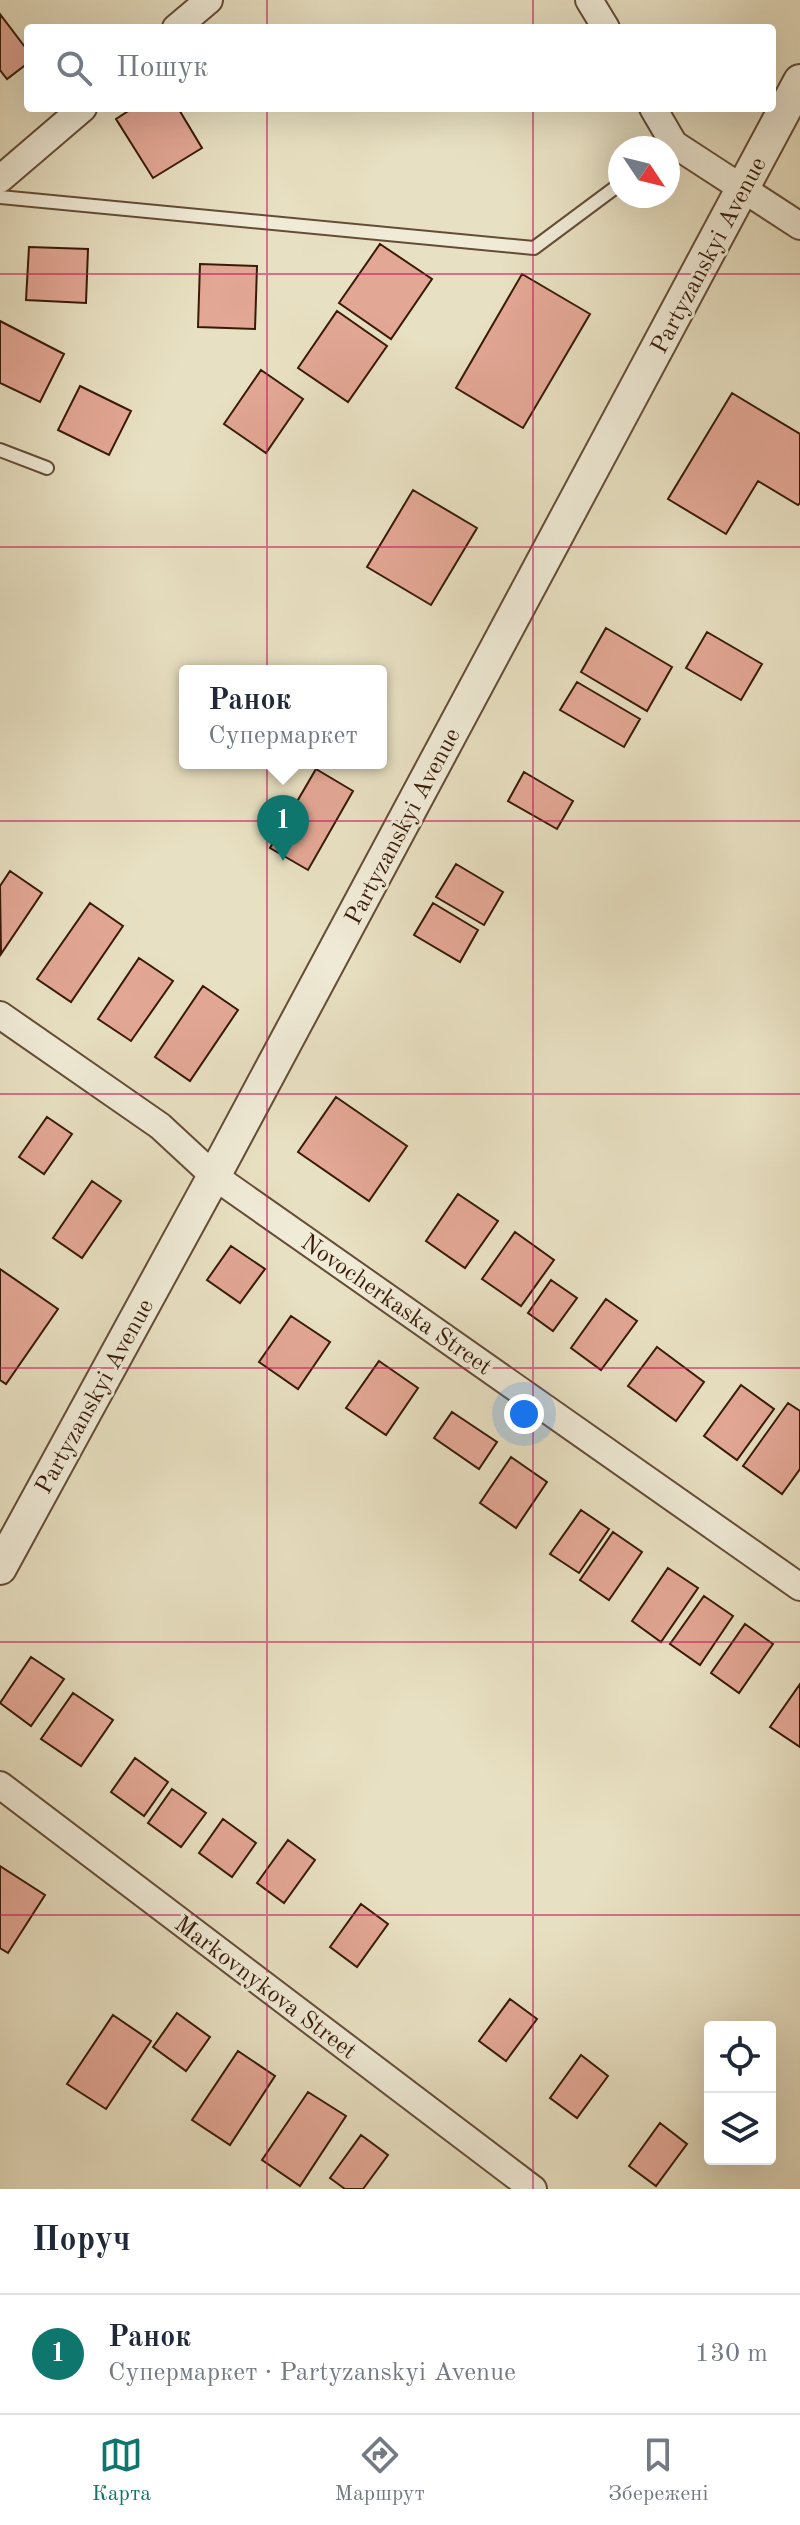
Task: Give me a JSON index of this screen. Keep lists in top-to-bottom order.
{
  "streets": {
    "street": ["Partyzanskyi Avenue", "Novocherkaska Street", "Markovnykova Street"]
  },
  "crossings": [
    ["Partyzanskyi Avenue", "Novocherkaska Street"]
  ],
  "north": "bottom right",
  "page": {
    "search": "Пошук",
    "popup": ["Ранок", "Супермаркет"],
    "pins": "1",
    "heading": "Поруч",
    "list": [
      {
        "mark": "1",
        "name": "Ранок",
        "note": "Супермаркет · Partyzanskyi Avenue",
        "value": "130 m"
      }
    ],
    "nav": ["Карта", "Маршрут", "Збережені"]
  }
}
